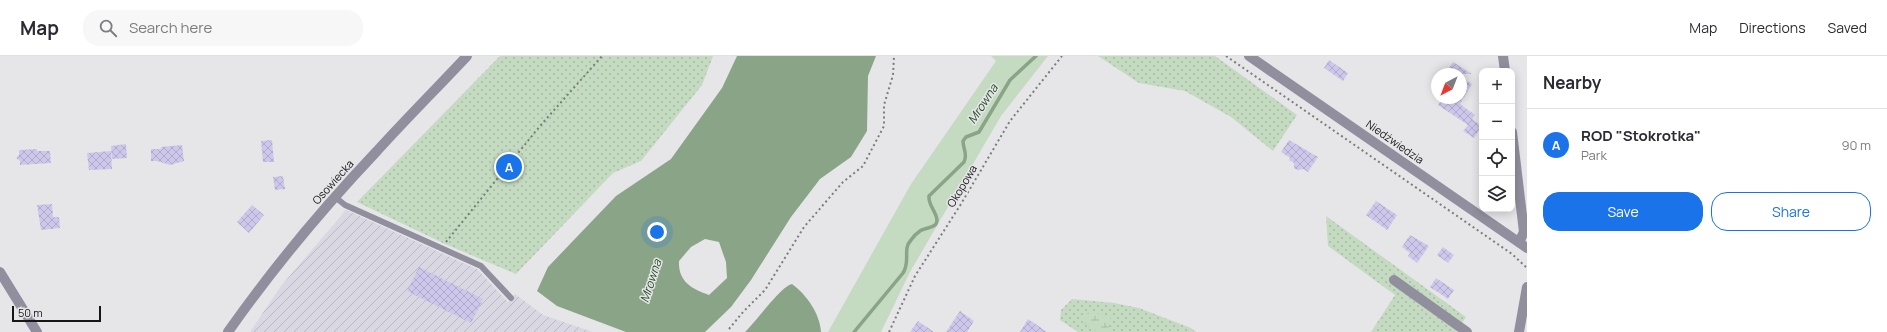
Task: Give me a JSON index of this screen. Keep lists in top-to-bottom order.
{
  "streets": {
    "street": ["Niedźwiedzia", "Osowiecka"],
    "path": ["Okopowa"]
  },
  "water": ["Mrowna"],
  "scale_bar": "50 m",
  "north": "bottom left",
  "page": {
    "header": "Map",
    "search": "Search here",
    "nav": ["Map", "Directions", "Saved"],
    "heading": "Nearby",
    "map_buttons": ["+", "−"],
    "list": [
      {
        "mark": "A",
        "name": "ROD \"Stokrotka\"",
        "note": "Park",
        "value": "90 m"
      }
    ],
    "pins": "A",
    "buttons": ["Save", "Share"],
    "scale": "50 m"
  }
}
